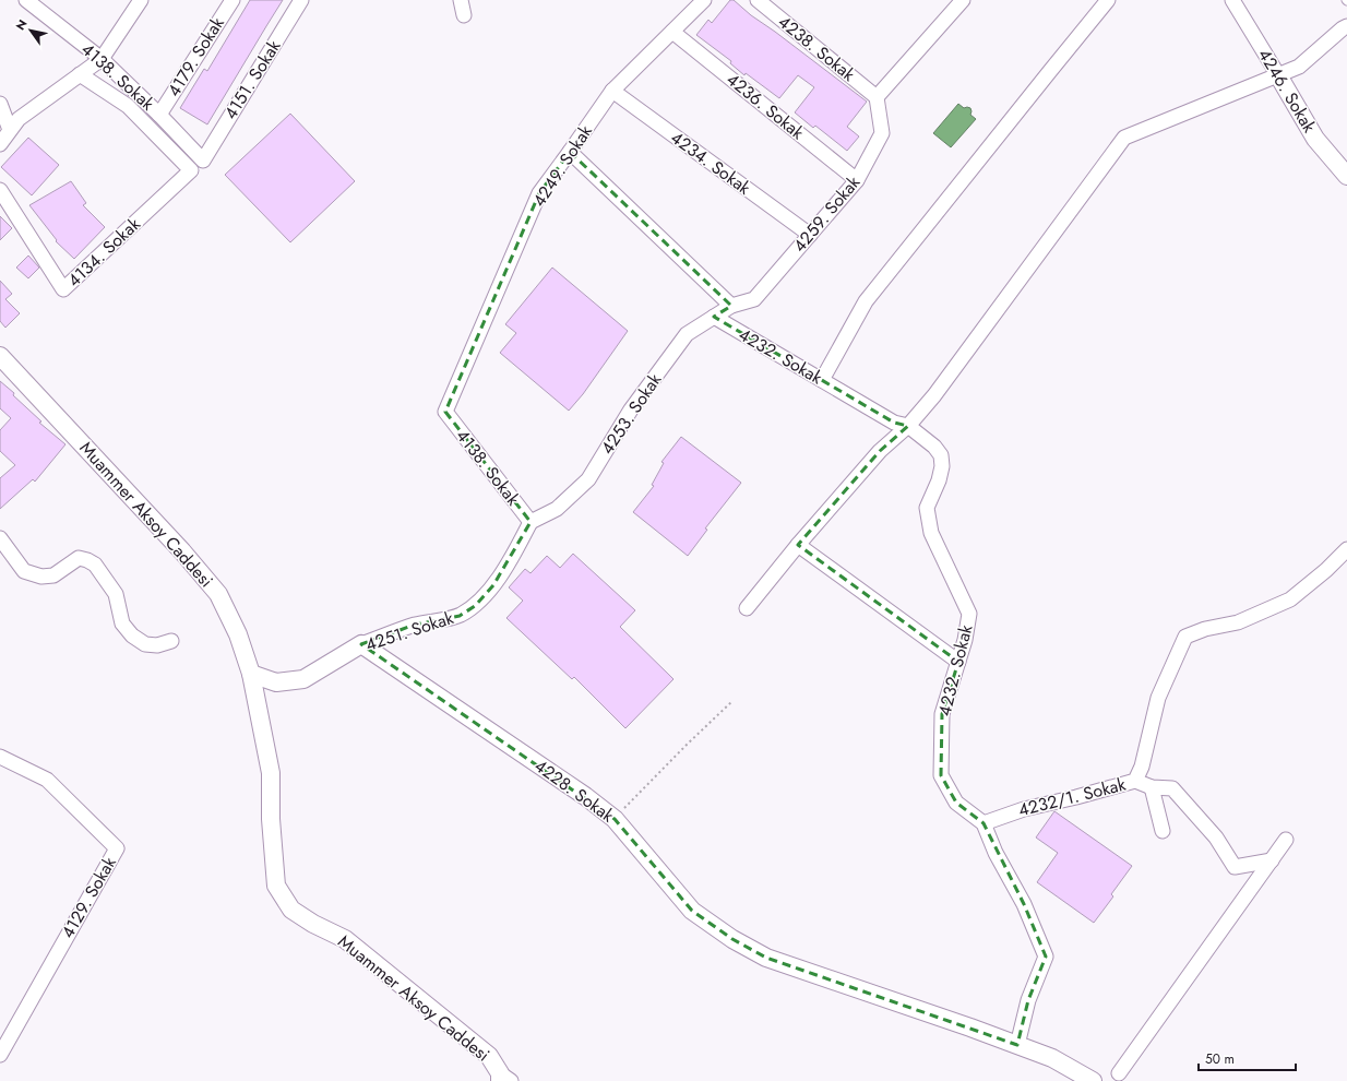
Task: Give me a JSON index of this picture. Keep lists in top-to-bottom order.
{
  "streets": {
    "street": [
      "4238. Sokak",
      "4179. Sokak",
      "4138. Sokak",
      "4151. Sokak",
      "4246. Sokak",
      "4236. Sokak",
      "4234. Sokak",
      "4249. Sokak",
      "4259. Sokak",
      "4134. Sokak",
      "4232. Sokak",
      "4253. Sokak",
      "Muammer Aksoy Caddesi",
      "4251. Sokak",
      "4228. Sokak",
      "4232/1. Sokak",
      "4129. Sokak"
    ]
  },
  "crossings": [
    ["4238. Sokak", "4259. Sokak"],
    ["4179. Sokak", "4138. Sokak"],
    ["4138. Sokak", "4151. Sokak"],
    ["4138. Sokak", "4249. Sokak"],
    ["4138. Sokak", "4253. Sokak"],
    ["4138. Sokak", "4251. Sokak"],
    ["4236. Sokak", "4249. Sokak"],
    ["4236. Sokak", "4259. Sokak"],
    ["4234. Sokak", "4249. Sokak"],
    ["4234. Sokak", "4259. Sokak"],
    ["4249. Sokak", "4232. Sokak"],
    ["4259. Sokak", "4232. Sokak"],
    ["4259. Sokak", "4253. Sokak"],
    ["4232. Sokak", "4253. Sokak"],
    ["4232. Sokak", "4232/1. Sokak"],
    ["4253. Sokak", "4251. Sokak"],
    ["Muammer Aksoy Caddesi", "4251. Sokak"],
    ["4251. Sokak", "4228. Sokak"]
  ],
  "scale_bar": "50 m",
  "north": "top left"
}
